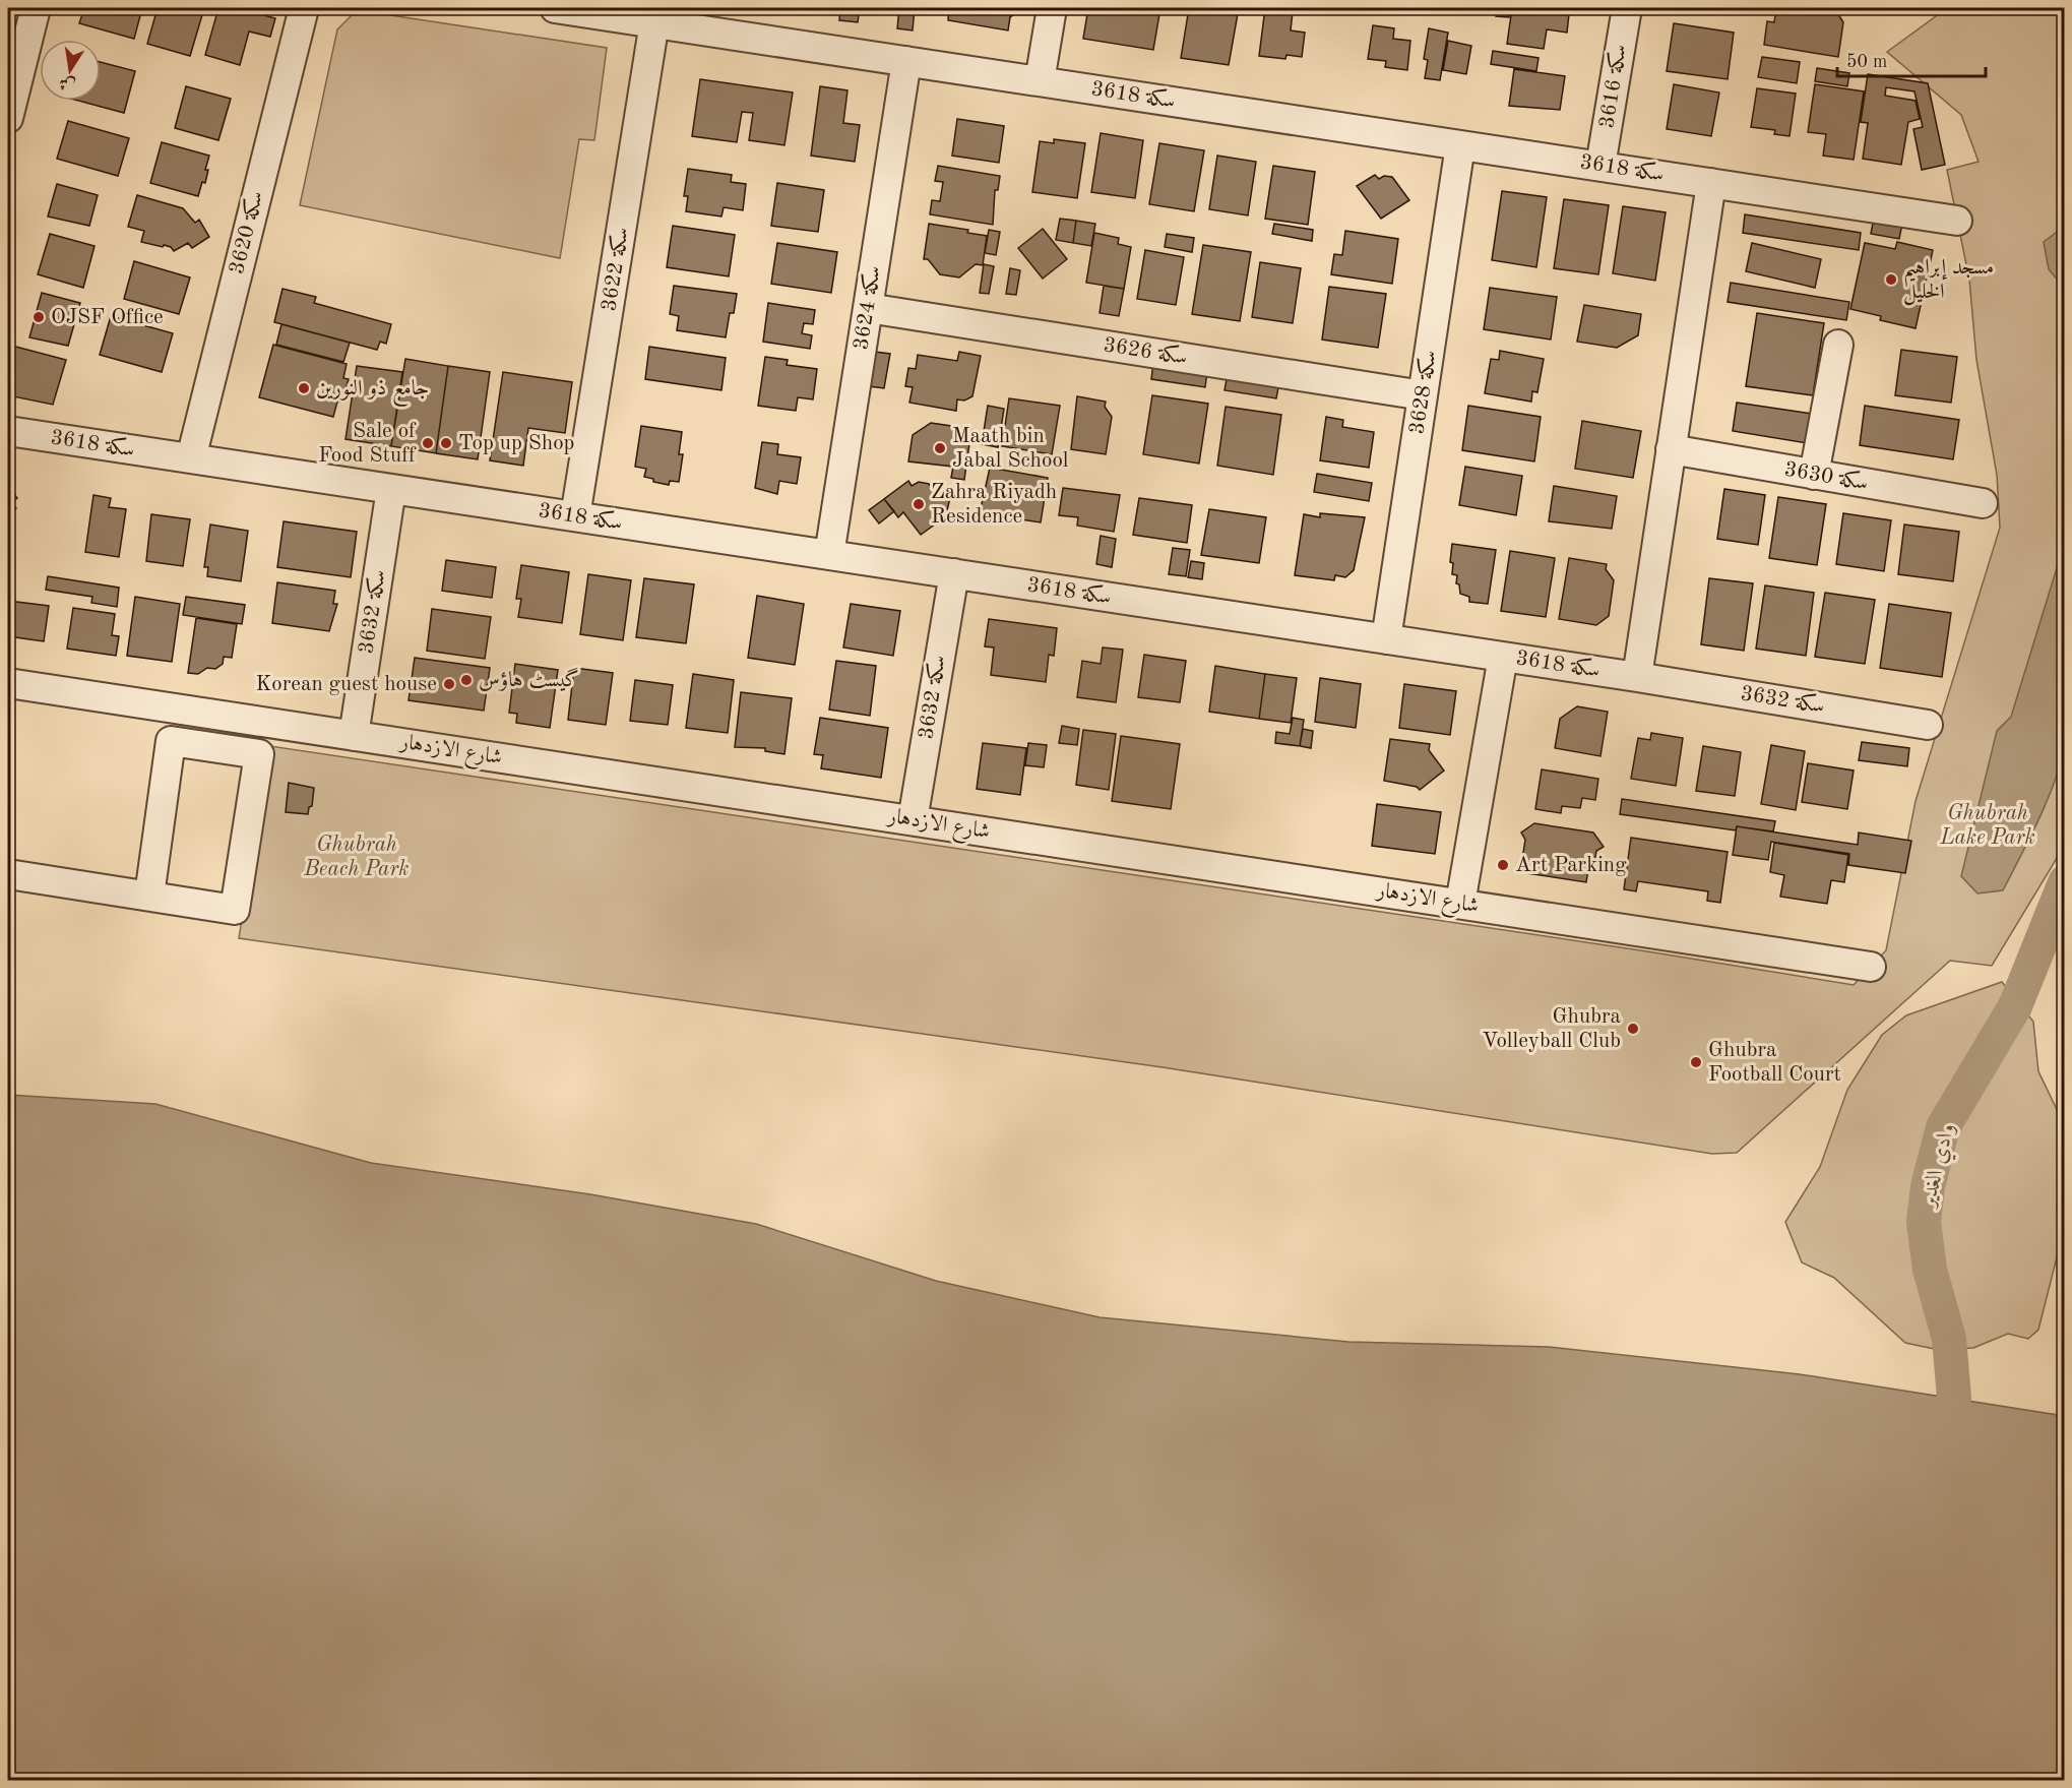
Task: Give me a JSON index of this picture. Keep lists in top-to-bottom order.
{
  "streets": {
    "street": [
      "سكة 3616",
      "سكة 3618",
      "سكة 3620",
      "سكة 3622",
      "سكة 3624",
      "سكة 3626",
      "سكة 3628",
      "سكة 3630",
      "سكة 3632",
      "شارع الازدهار"
    ]
  },
  "crossings": [
    ["سكة 3616", "سكة 3618"],
    ["سكة 3618", "سكة 3620"],
    ["سكة 3618", "سكة 3622"],
    ["سكة 3618", "سكة 3624"],
    ["سكة 3618", "سكة 3628"],
    ["سكة 3618", "سكة 3632"],
    ["سكة 3624", "سكة 3626"],
    ["سكة 3626", "سكة 3628"],
    ["سكة 3632", "شارع الازدهار"]
  ],
  "water": ["وادي الغدير"],
  "parks": ["Ghubrah Lake Park", "Ghubrah Beach Park"],
  "places": [
    "مسجد إبراهيم الخليل",
    "OJSF Office",
    "جامع ذو النورين",
    "Sale of Food Stuff",
    "Top up Shop",
    "Maath bin Jabal School",
    "Zahra Riyadh Residence",
    "گیسٹ ہاؤس",
    "Korean guest house",
    "Art Parking",
    "Ghubra Volleyball Club",
    "Ghubra Football Court"
  ],
  "scale_bar": "50 m",
  "north": "bottom"
}
